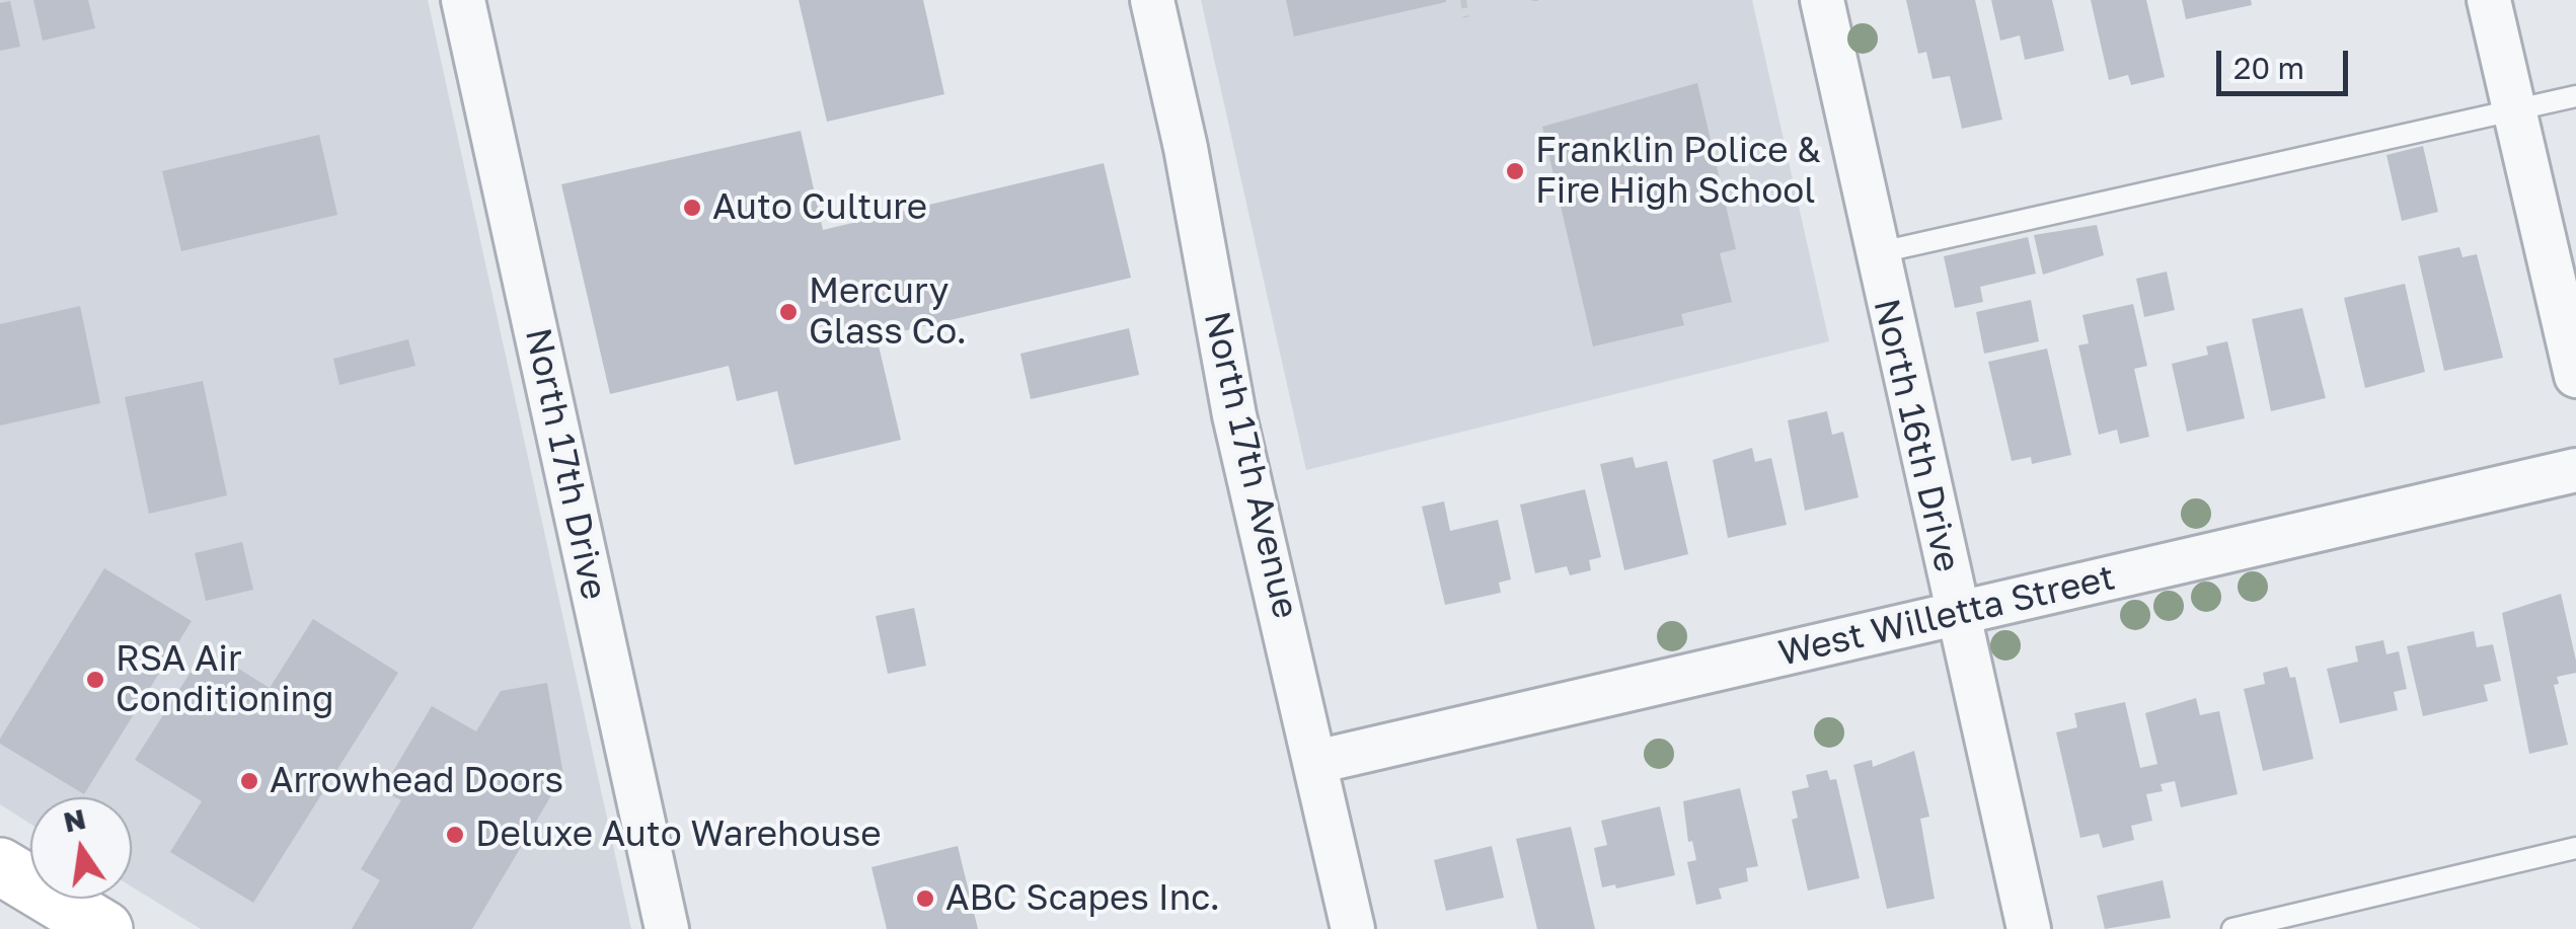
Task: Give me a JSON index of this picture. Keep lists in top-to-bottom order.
{
  "streets": {
    "street": [
      "North 16th Drive",
      "North 17th Drive",
      "North 17th Avenue",
      "West Willetta Street"
    ]
  },
  "crossings": [
    ["North 16th Drive", "West Willetta Street"],
    ["North 17th Avenue", "West Willetta Street"]
  ],
  "places": [
    "Franklin Police & Fire High School",
    "Auto Culture",
    "Mercury Glass Co.",
    "RSA Air Conditioning",
    "Arrowhead Doors",
    "Deluxe Auto Warehouse",
    "ABC Scapes Inc."
  ],
  "scale_bar": "20 m",
  "north": "top"
}
